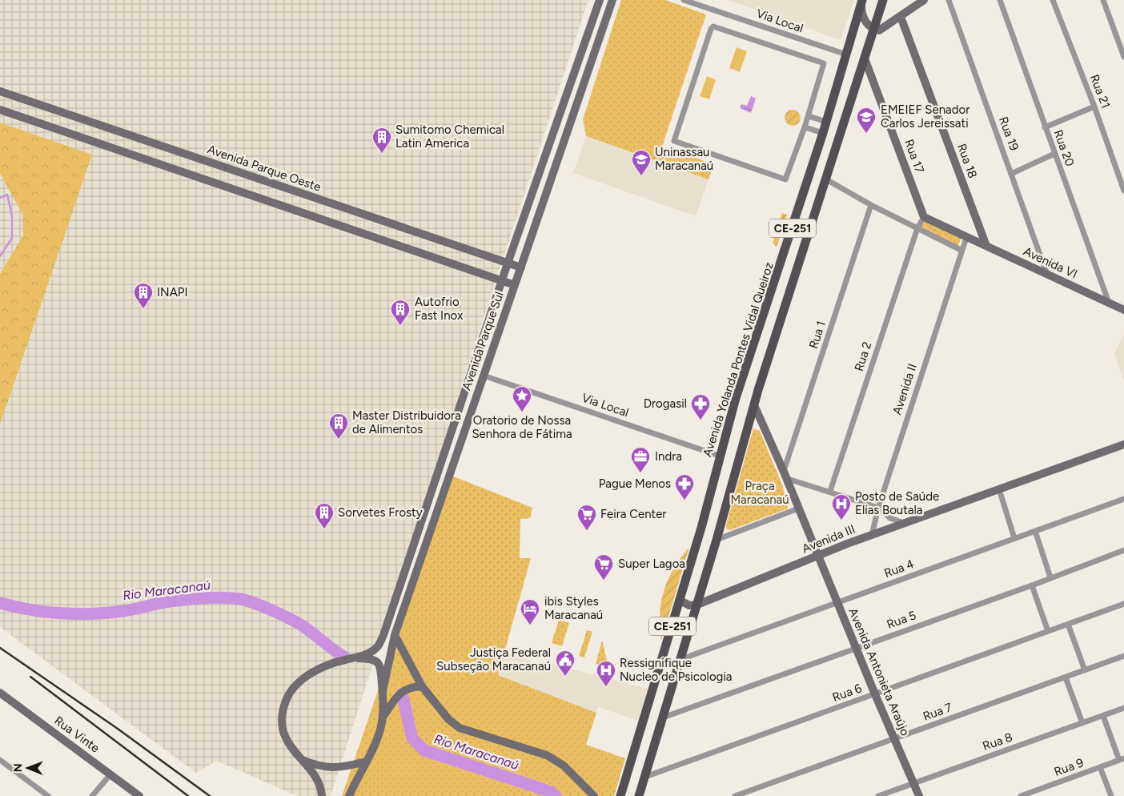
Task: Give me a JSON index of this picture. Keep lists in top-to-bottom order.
{
  "streets": {
    "main road": ["CE-251", "Avenida Yolanda Pontes Vidal Queiroz"],
    "street": [
      "Via Local",
      "Rua 21",
      "Rua 19",
      "Rua 20",
      "Rua 17",
      "Rua 18",
      "Avenida Parque Oeste",
      "Avenida VI",
      "Rua 1",
      "Avenida Parque Sul",
      "Rua 2",
      "Avenida II",
      "Avenida III",
      "Rua 4",
      "Rua 5",
      "Avenida Antonieta Araújo",
      "Rua 6",
      "Rua 7",
      "Rua Vinte",
      "Rua 8",
      "Rua 9"
    ]
  },
  "crossings": [
    ["Via Local", "Avenida Parque Sul"],
    ["Via Local", "Avenida Yolanda Pontes Vidal Queiroz"],
    ["Rua 19", "Avenida VI"],
    ["Rua 20", "Avenida VI"],
    ["Rua 17", "CE-251"],
    ["Rua 17", "Avenida VI"],
    ["Rua 17", "Rua 2"],
    ["Rua 18", "Avenida VI"],
    ["Avenida Parque Oeste", "Avenida Parque Sul"],
    ["CE-251", "Avenida III"],
    ["CE-251", "Rua 4"],
    ["CE-251", "Rua 5"],
    ["CE-251", "Avenida Antonieta Araújo"],
    ["CE-251", "Rua 6"],
    ["Avenida VI", "Rua 2"],
    ["Avenida VI", "Avenida II"],
    ["Rua 1", "Avenida Antonieta Araújo"],
    ["Avenida II", "Avenida III"],
    ["Avenida III", "Avenida Antonieta Araújo"],
    ["Rua 4", "Avenida Antonieta Araújo"],
    ["Rua 5", "Avenida Antonieta Araújo"],
    ["Avenida Antonieta Araújo", "Rua 6"],
    ["Avenida Antonieta Araújo", "Rua 7"],
    ["Avenida Antonieta Araújo", "Rua 8"]
  ],
  "water": ["Rio Maracanaú"],
  "parks": ["Praça Maracanaú"],
  "places": {
    "school or university": ["EMEIEF Senador Carlos Jereissati", "Uninassau Maracanaú"],
    "building": [
      "Sumitomo Chemical Latin America",
      "INAPI",
      "Autofrio Fast Inox",
      "Master Distribuidora de Alimentos",
      "Sorvetes Frosty"
    ],
    "place": ["Oratorio de Nossa Senhora de Fátima"],
    "pharmacy": ["Drogasil", "Pague Menos"],
    "office": ["Indra"],
    "hospital": ["Posto de Saúde Elias Boutala", "Ressignifique Nucleo de Psicologia"],
    "supermarket": ["Feira Center", "Super Lagoa"],
    "hotel": ["ibis Styles Maracanaú"],
    "public building": ["Justiça Federal Subseção Maracanaú"]
  },
  "north": "left"
}
